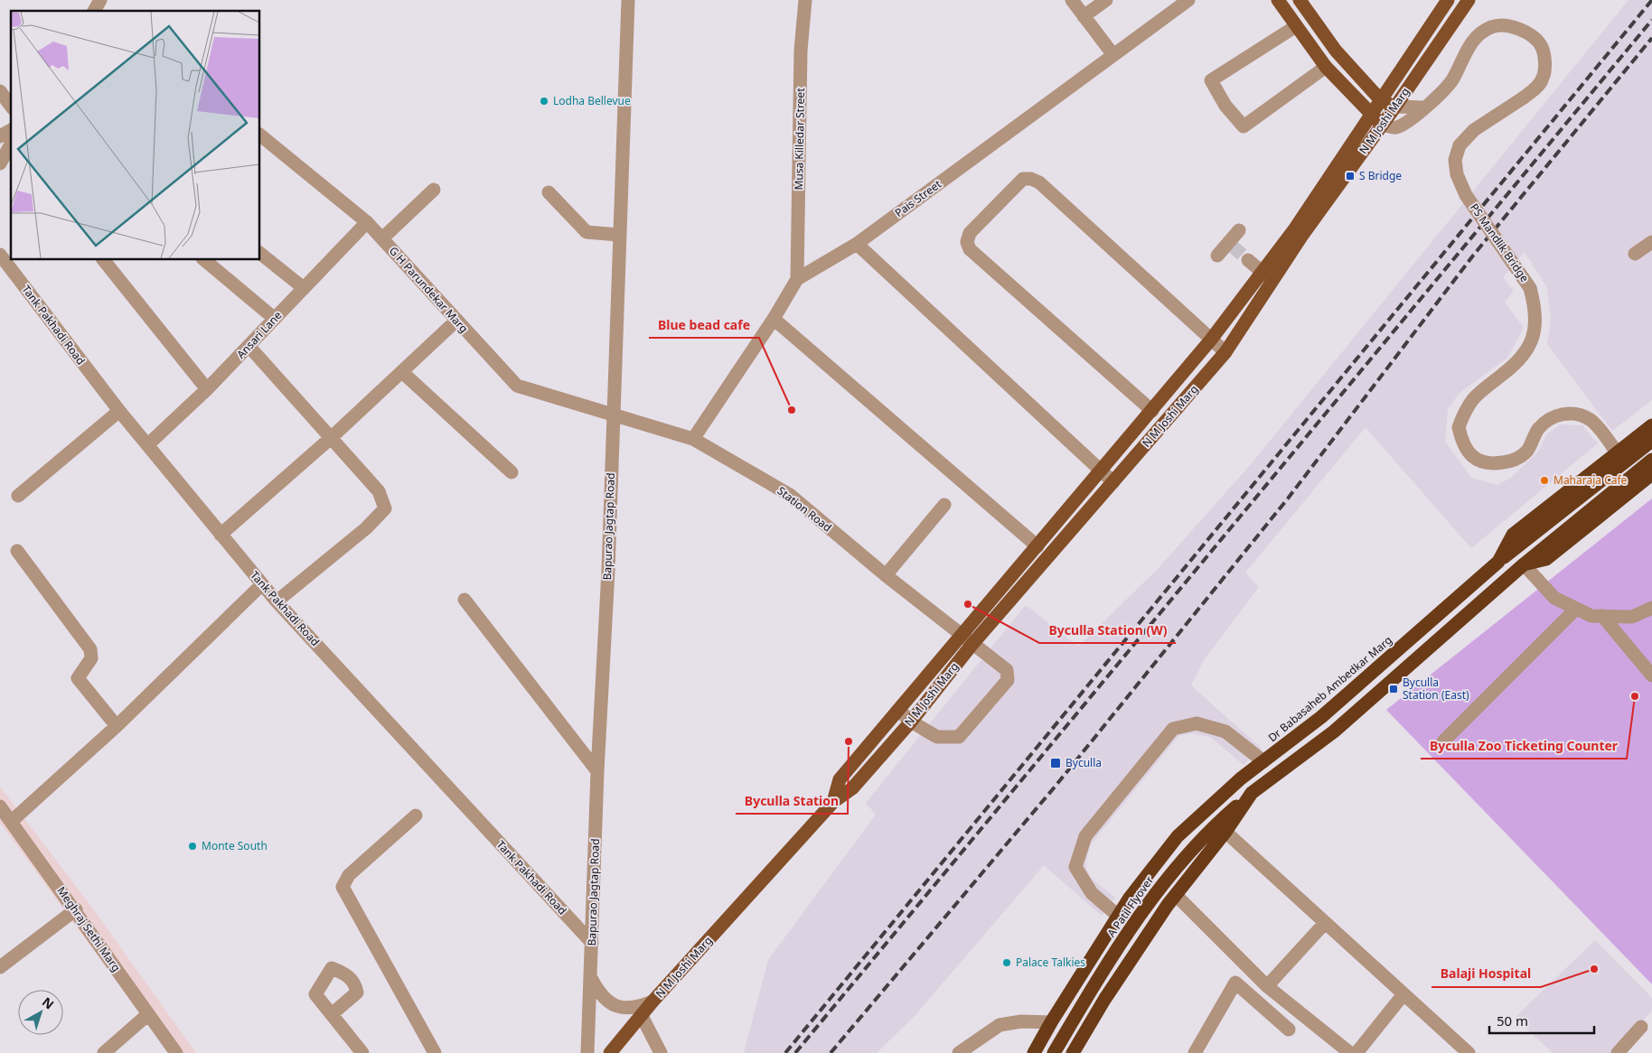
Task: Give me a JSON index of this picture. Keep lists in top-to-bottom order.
{
  "streets": {
    "highway": ["Dr Babasaheb Ambedkar Marg", "A Patil Flyover"],
    "main road": ["N M Joshi Marg"],
    "street": [
      "Musa Killedar Street",
      "Pais Street",
      "PS Mandlik Bridge",
      "G H Parundekar Marg",
      "Tank Pakhadi Road",
      "Ansari Lane",
      "Station Road",
      "Bapurao Jagtap Road",
      "Meghraj Sethi Marg"
    ]
  },
  "crossings": [
    ["N M Joshi Marg", "Station Road"],
    ["Musa Killedar Street", "Pais Street"],
    ["Pais Street", "Station Road"],
    ["PS Mandlik Bridge", "Dr Babasaheb Ambedkar Marg"],
    ["G H Parundekar Marg", "Ansari Lane"],
    ["G H Parundekar Marg", "Station Road"],
    ["G H Parundekar Marg", "Bapurao Jagtap Road"],
    ["Tank Pakhadi Road", "Ansari Lane"],
    ["Tank Pakhadi Road", "Bapurao Jagtap Road"],
    ["Station Road", "Bapurao Jagtap Road"]
  ],
  "places": {
    "other": [
      "Lodha Bellevue",
      "Blue bead cafe",
      "Maharaja Cafe",
      "Byculla Station (W)",
      "Byculla Zoo Ticketing Counter",
      "Byculla Station",
      "Monte South",
      "Palace Talkies",
      "Balaji Hospital"
    ],
    "transit": ["S Bridge", "Byculla Station (East)", "Byculla"]
  },
  "scale_bar": "50 m",
  "north": "top right"
}
